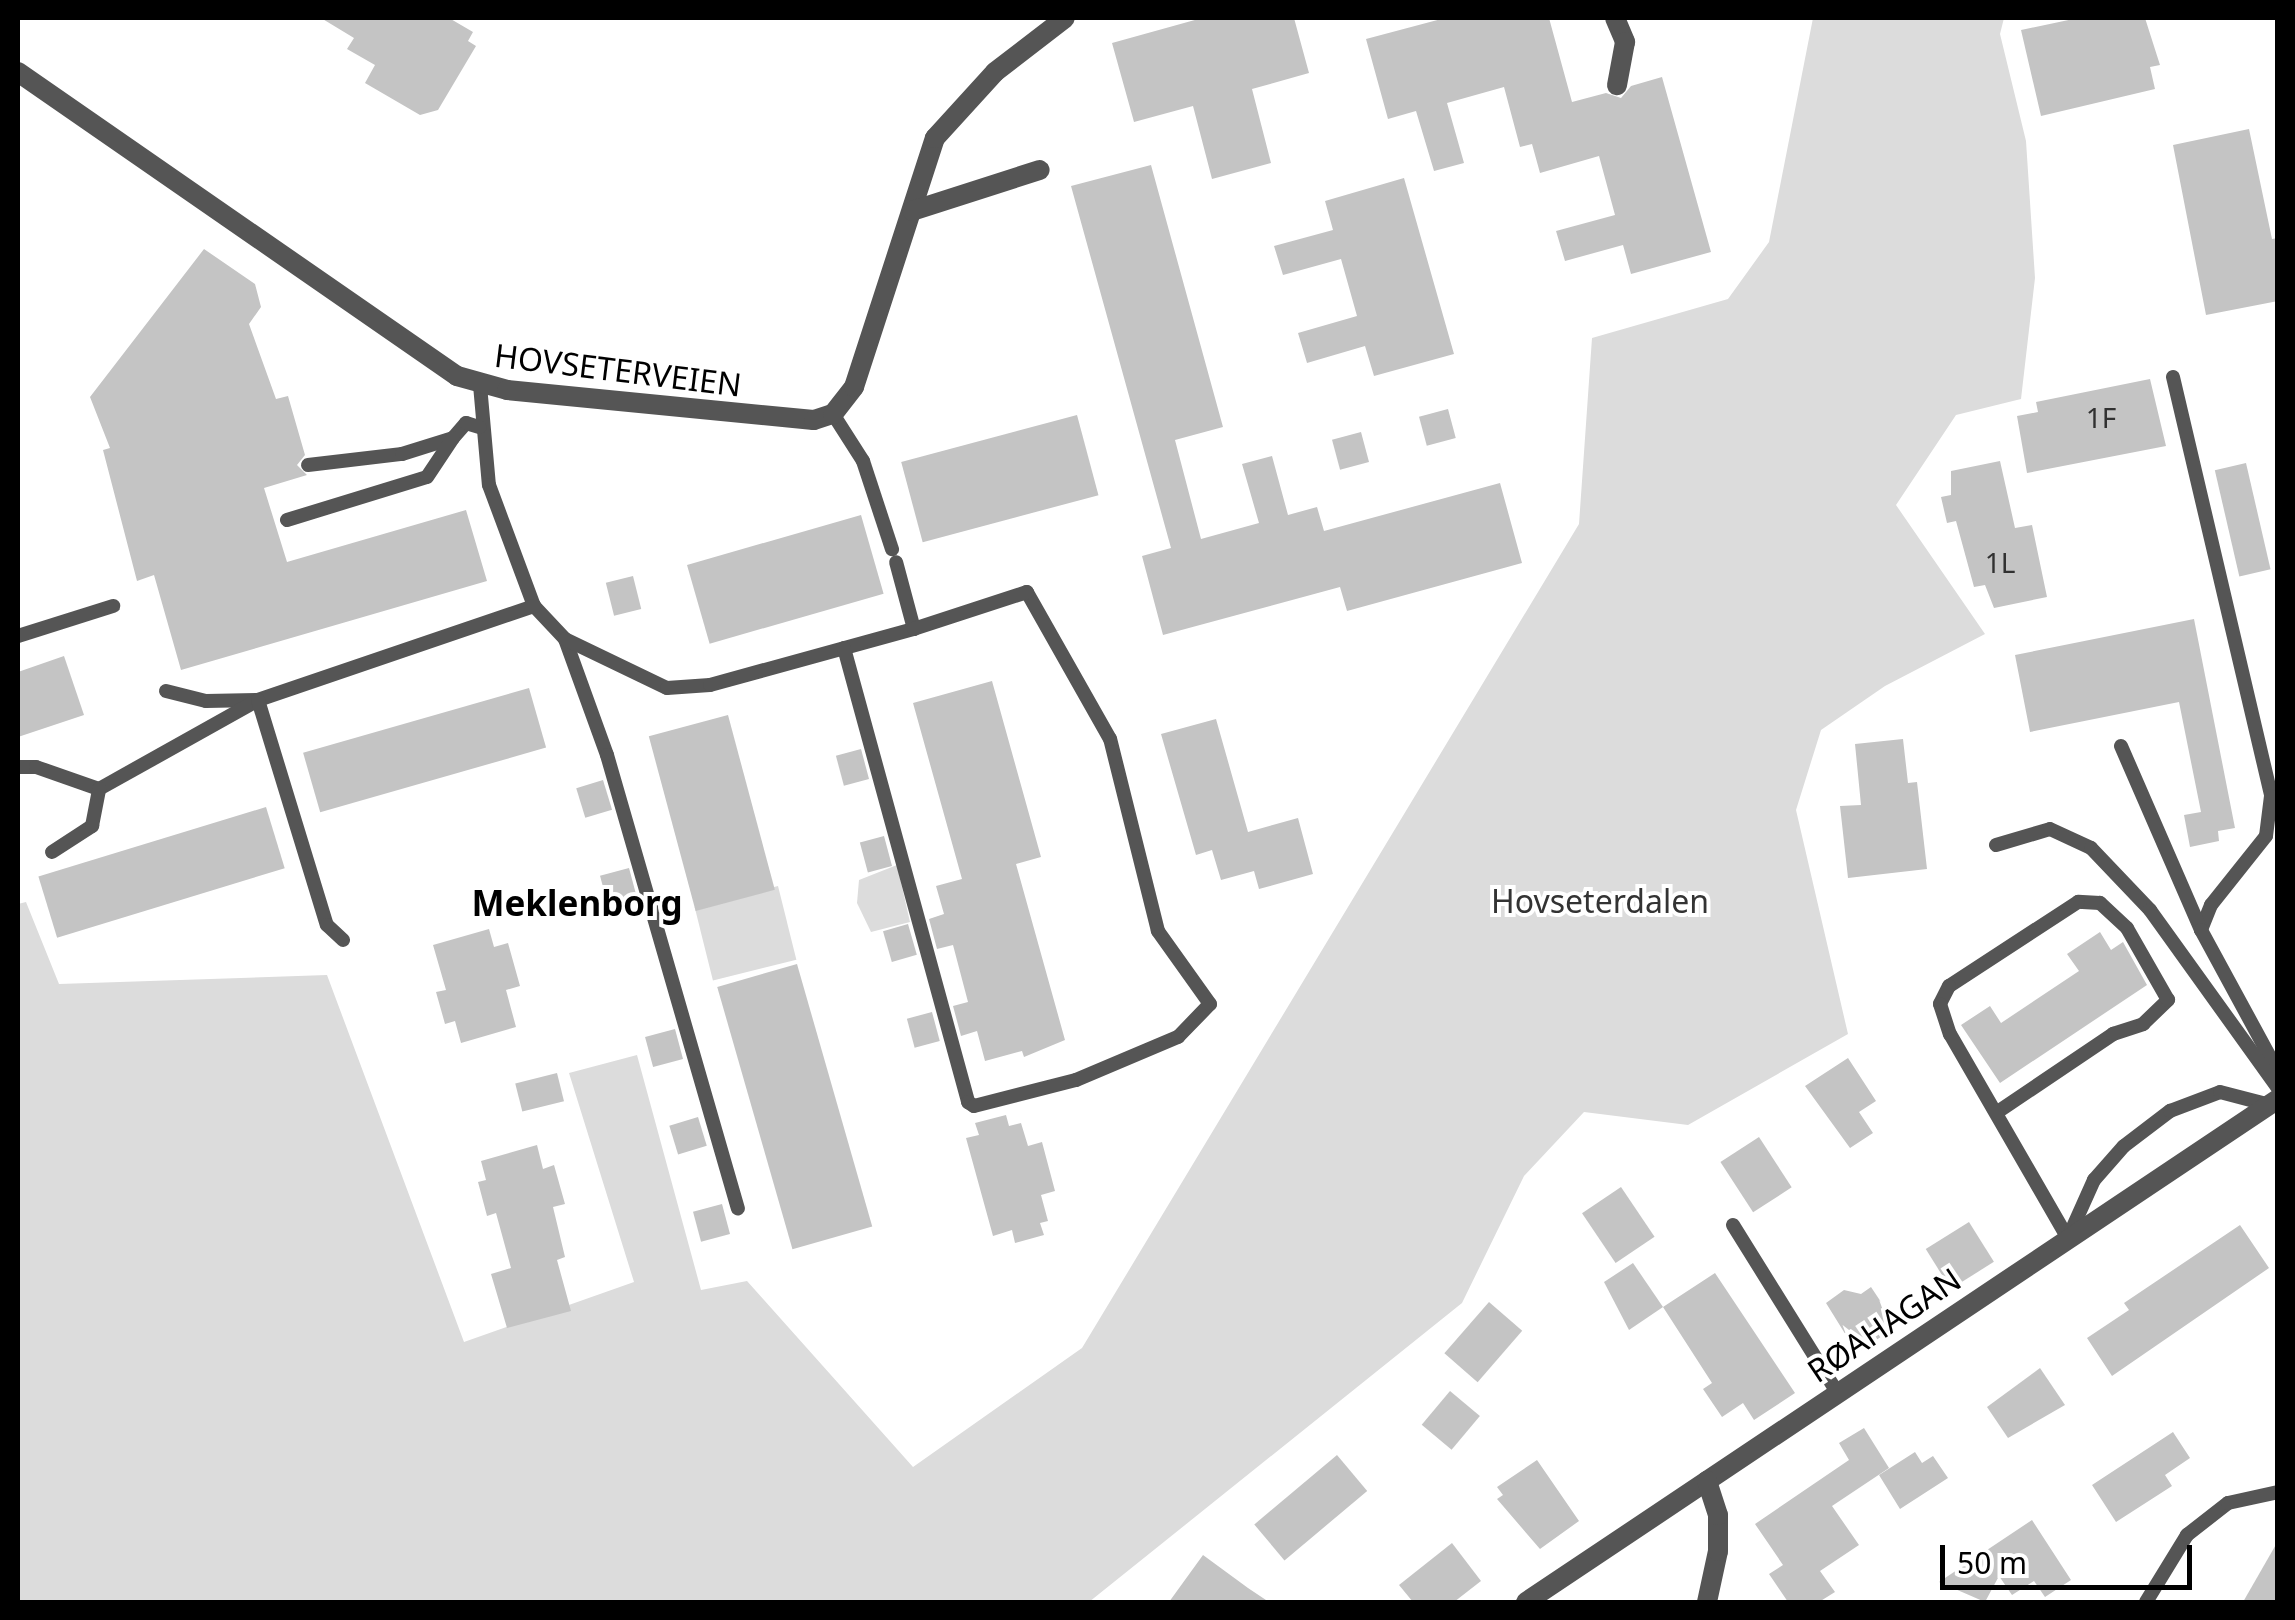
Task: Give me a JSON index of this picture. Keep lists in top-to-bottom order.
{
  "streets": {
    "street": ["HOVSETERVEIEN", "RØAHAGAN"]
  },
  "districts": ["Meklenborg"],
  "parks": ["Hovseterdalen"],
  "house_numbers": ["1F", "1L"],
  "scale_bar": "50 m"
}
